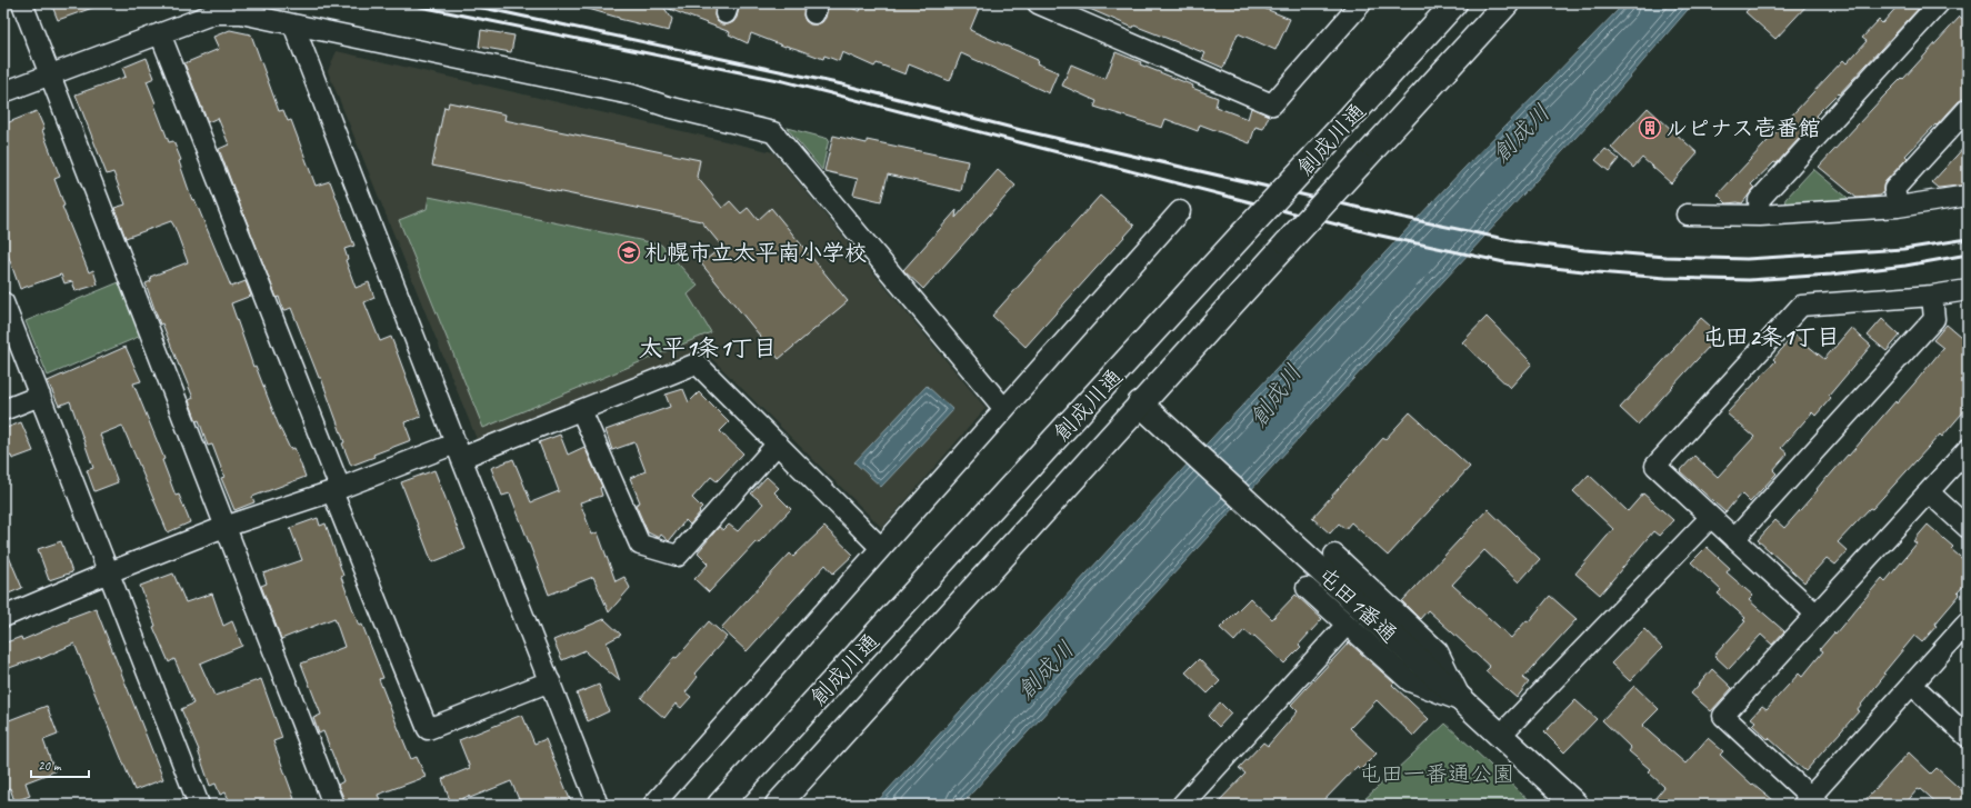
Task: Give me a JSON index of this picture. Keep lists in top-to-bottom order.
{
  "streets": {
    "main road": ["創成川通", "屯田1番通"]
  },
  "crossings": [
    ["創成川通", "屯田1番通"]
  ],
  "districts": ["屯田2条1丁目", "太平1条1丁目"],
  "water": ["創成川"],
  "parks": ["屯田一番通公園"],
  "places": {
    "building": ["ルピナス壱番館"],
    "school or university": ["札幌市立太平南小学校"]
  },
  "scale_bar": "20 m"
}
